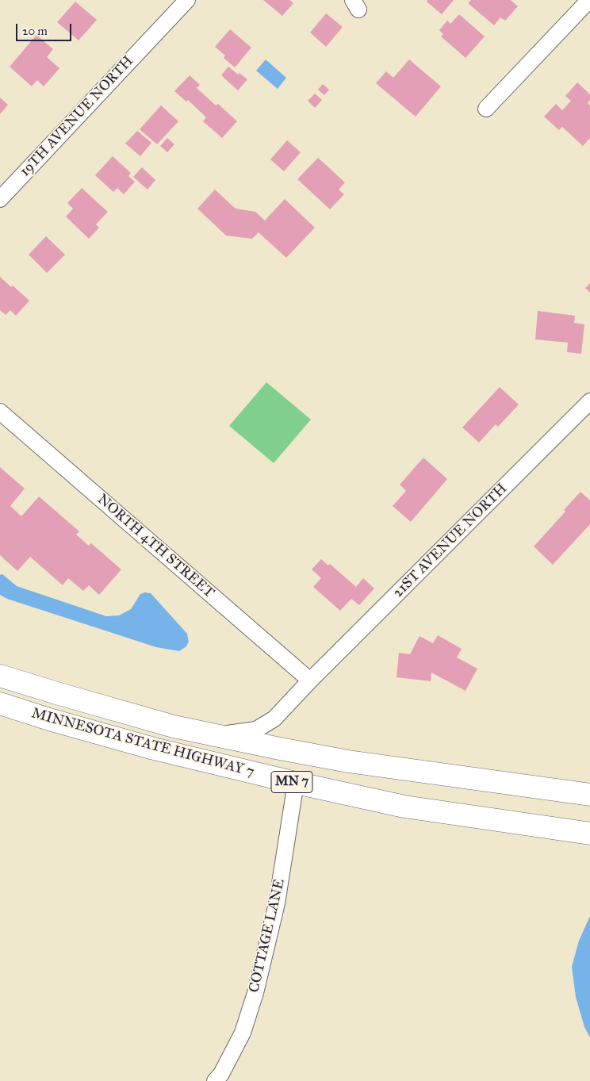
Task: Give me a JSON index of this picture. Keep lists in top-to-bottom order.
{
  "streets": {
    "highway": ["MINNESOTA STATE HIGHWAY 7", "MN 7"],
    "street": [
      "19TH AVENUE NORTH",
      "21ST AVENUE NORTH",
      "NORTH 4TH STREET",
      "COTTAGE LANE"
    ]
  },
  "crossings": [
    ["21ST AVENUE NORTH", "NORTH 4TH STREET"],
    ["21ST AVENUE NORTH", "MINNESOTA STATE HIGHWAY 7"],
    ["MINNESOTA STATE HIGHWAY 7", "COTTAGE LANE"]
  ],
  "scale_bar": "20 m"
}
